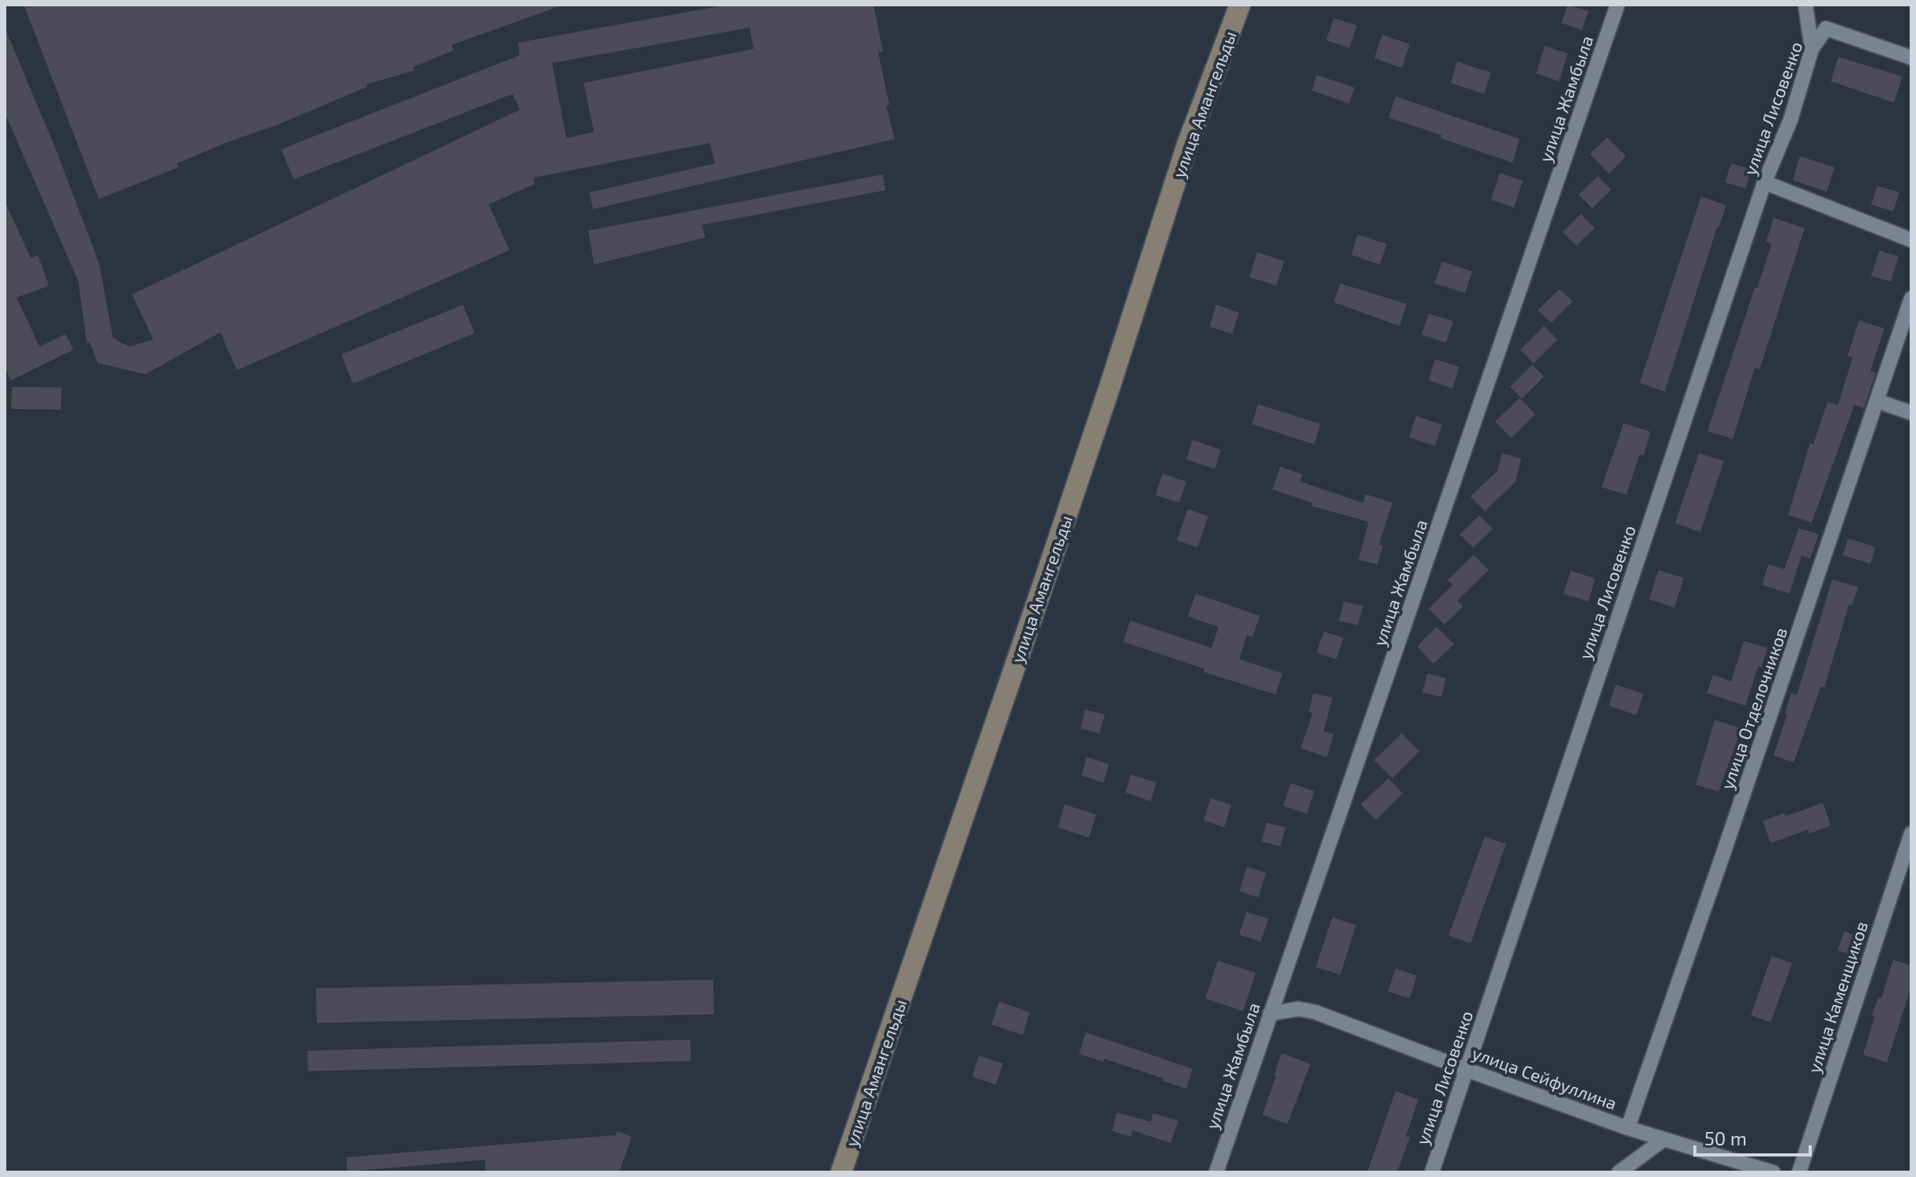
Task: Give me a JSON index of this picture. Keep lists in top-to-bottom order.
{
  "streets": {
    "street": [
      "улица Жамбыла",
      "улица Амангельды",
      "улица Лисовенко",
      "улица Отделочников",
      "улица Каменщиков",
      "улица Сейфуллина"
    ]
  },
  "crossings": [
    ["улица Жамбыла", "улица Сейфуллина"],
    ["улица Лисовенко", "улица Сейфуллина"],
    ["улица Отделочников", "улица Сейфуллина"]
  ],
  "scale_bar": "50 m"
}
